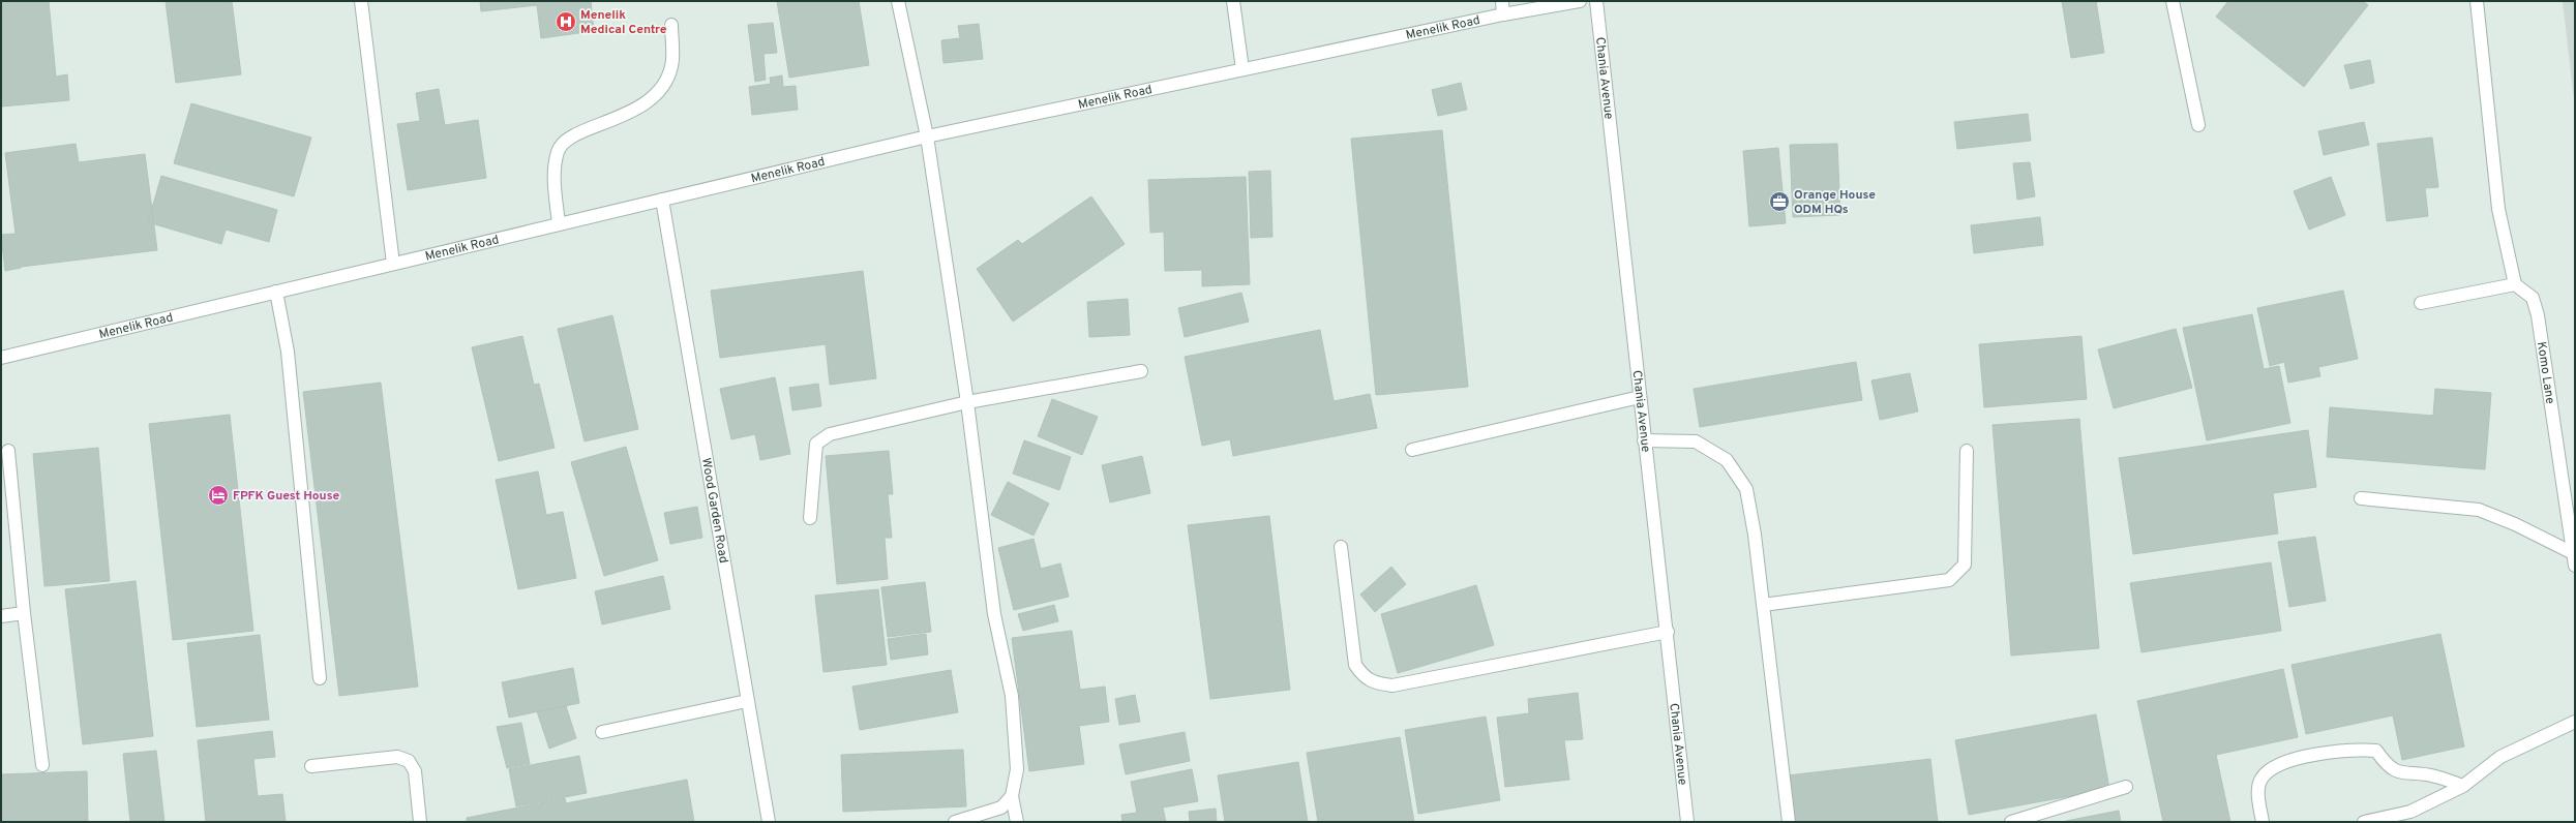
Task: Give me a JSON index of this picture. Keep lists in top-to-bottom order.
{
  "streets": {
    "street": [
      "Menelik Road",
      "Chania Avenue",
      "Komo Lane",
      "Wood Garden Road"
    ]
  },
  "crossings": [
    ["Menelik Road", "Wood Garden Road"]
  ],
  "places": {
    "hospital": ["Menelik Medical Centre"],
    "office": ["Orange House ODM HQs"],
    "hotel": ["FPFK Guest House"]
  }
}
